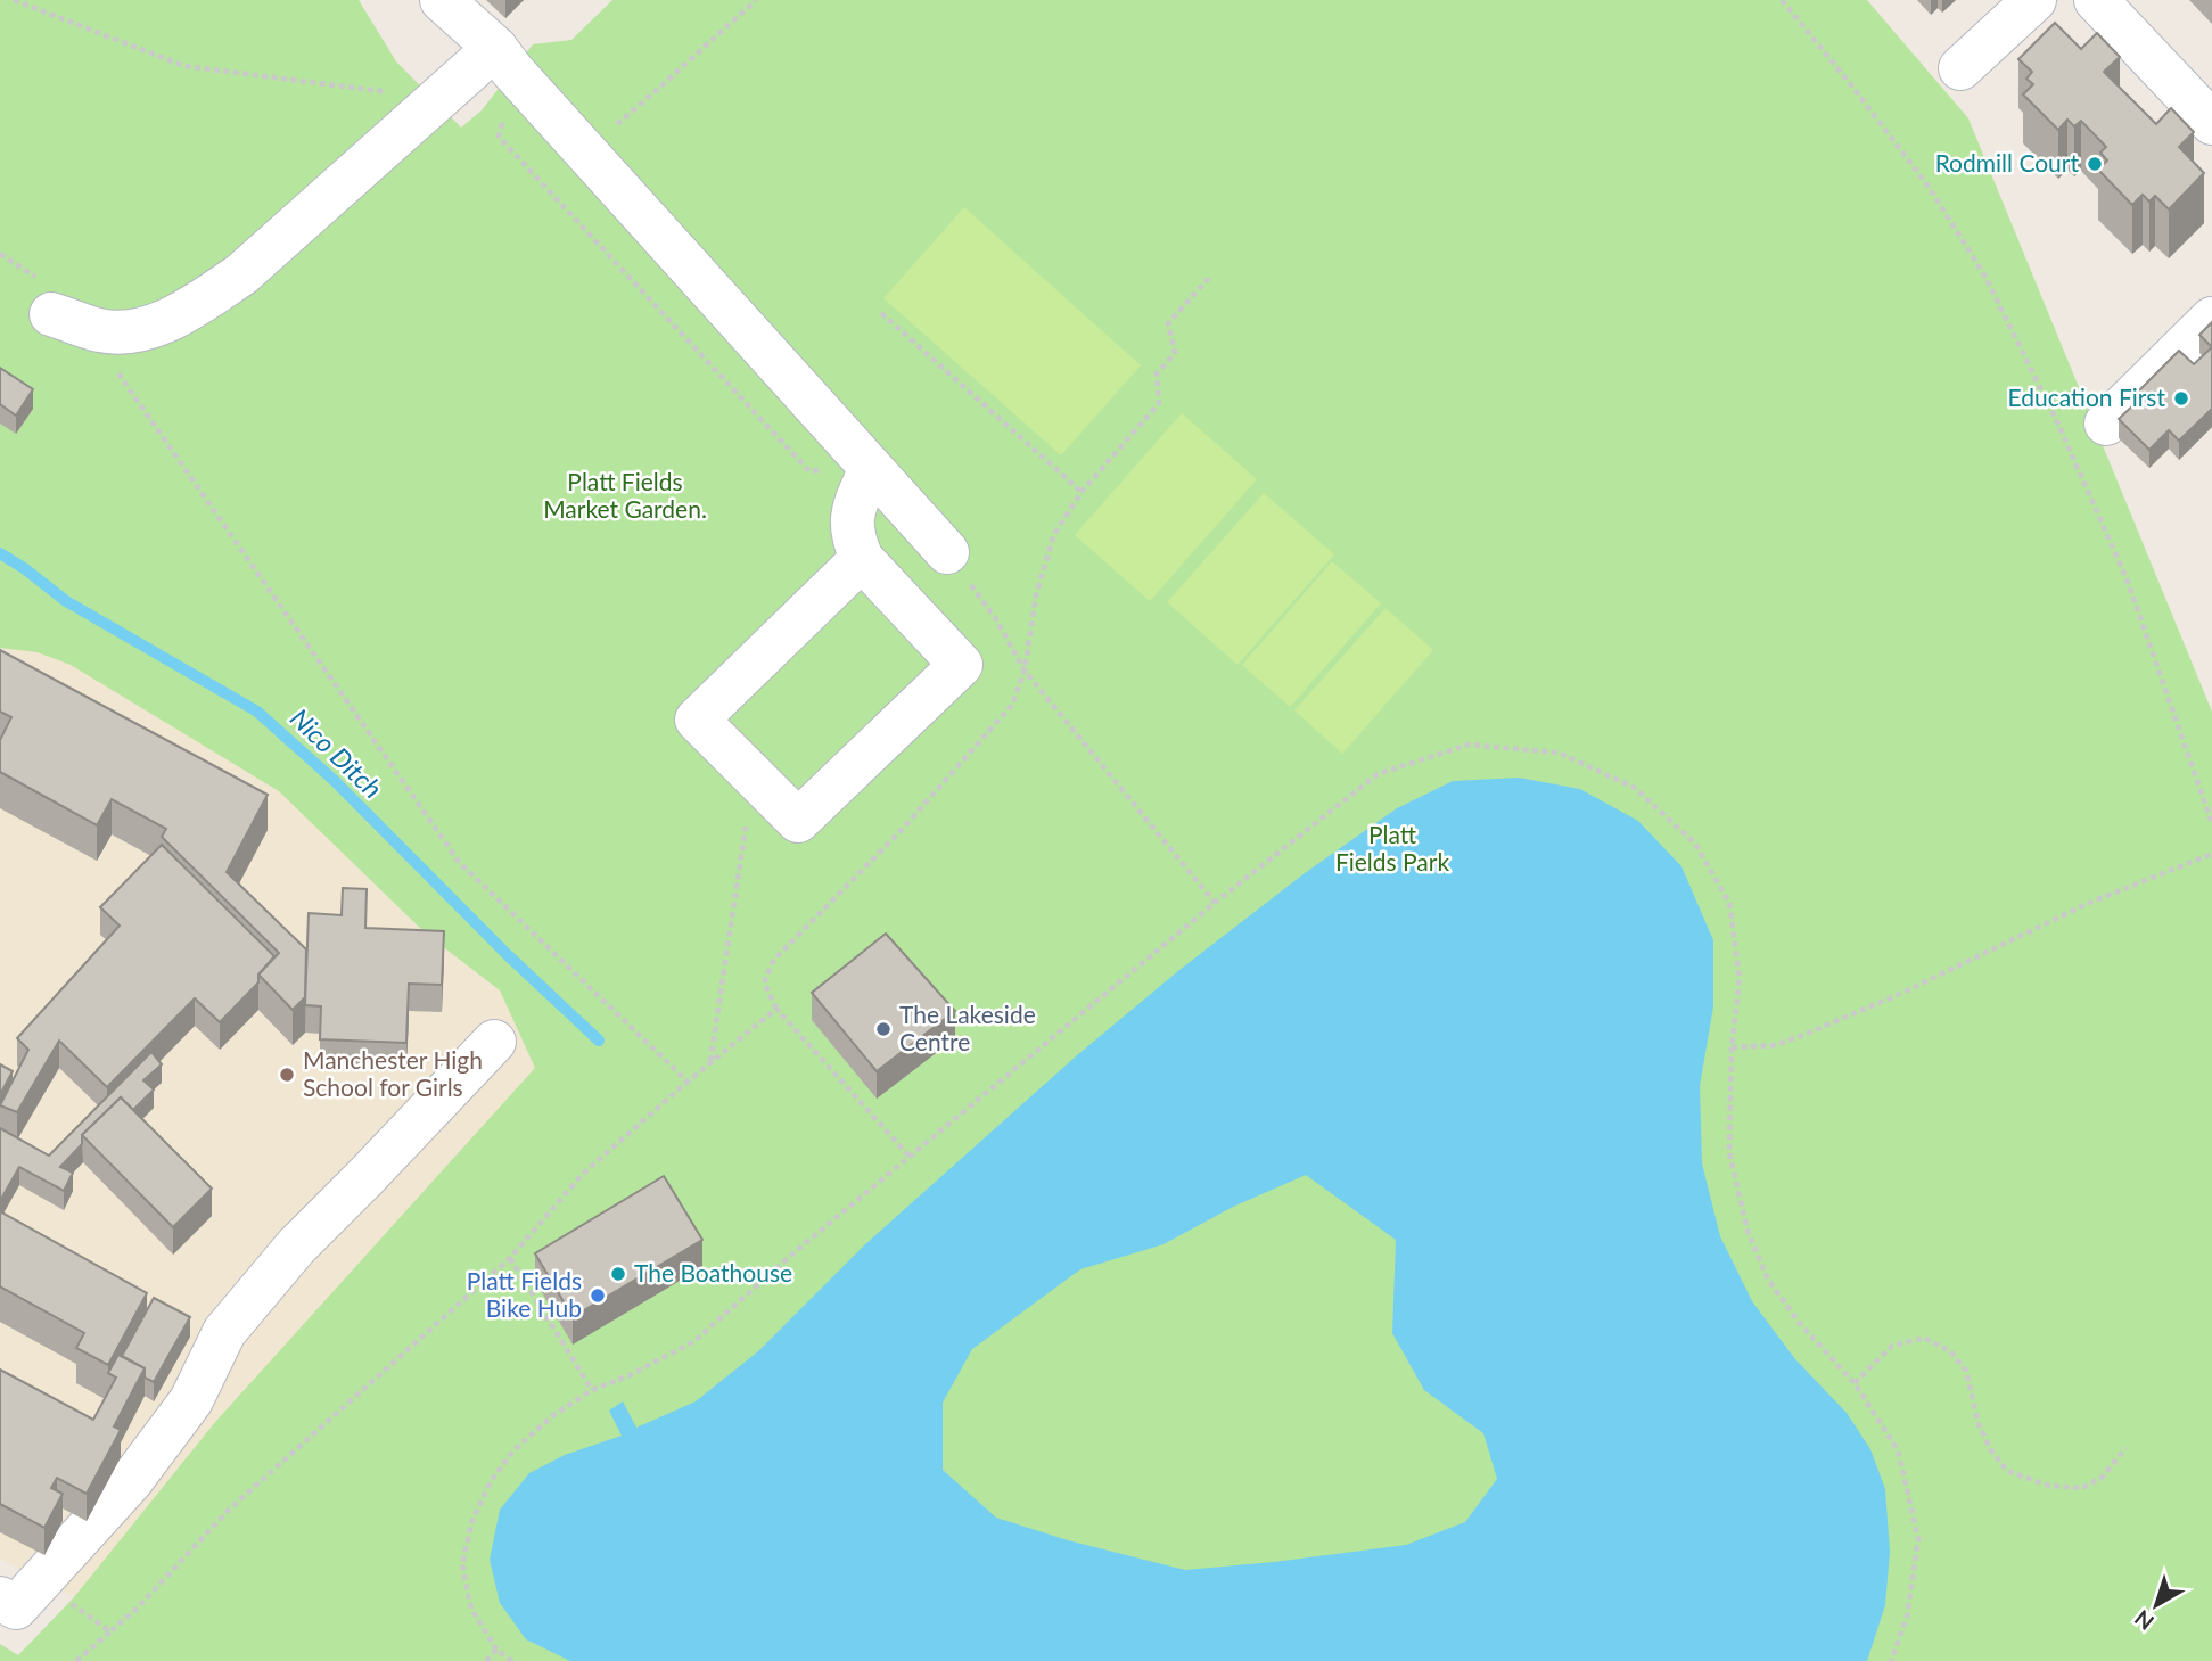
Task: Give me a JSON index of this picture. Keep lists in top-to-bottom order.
{
  "water": ["Nico Ditch"],
  "parks": ["Platt Fields Market Garden.", "Platt Fields Park"],
  "places": [
    "Rodmill Court",
    "Education First",
    "The Lakeside Centre",
    "Manchester High School for Girls",
    "The Boathouse",
    "Platt Fields Bike Hub"
  ],
  "north": "bottom left"
}
